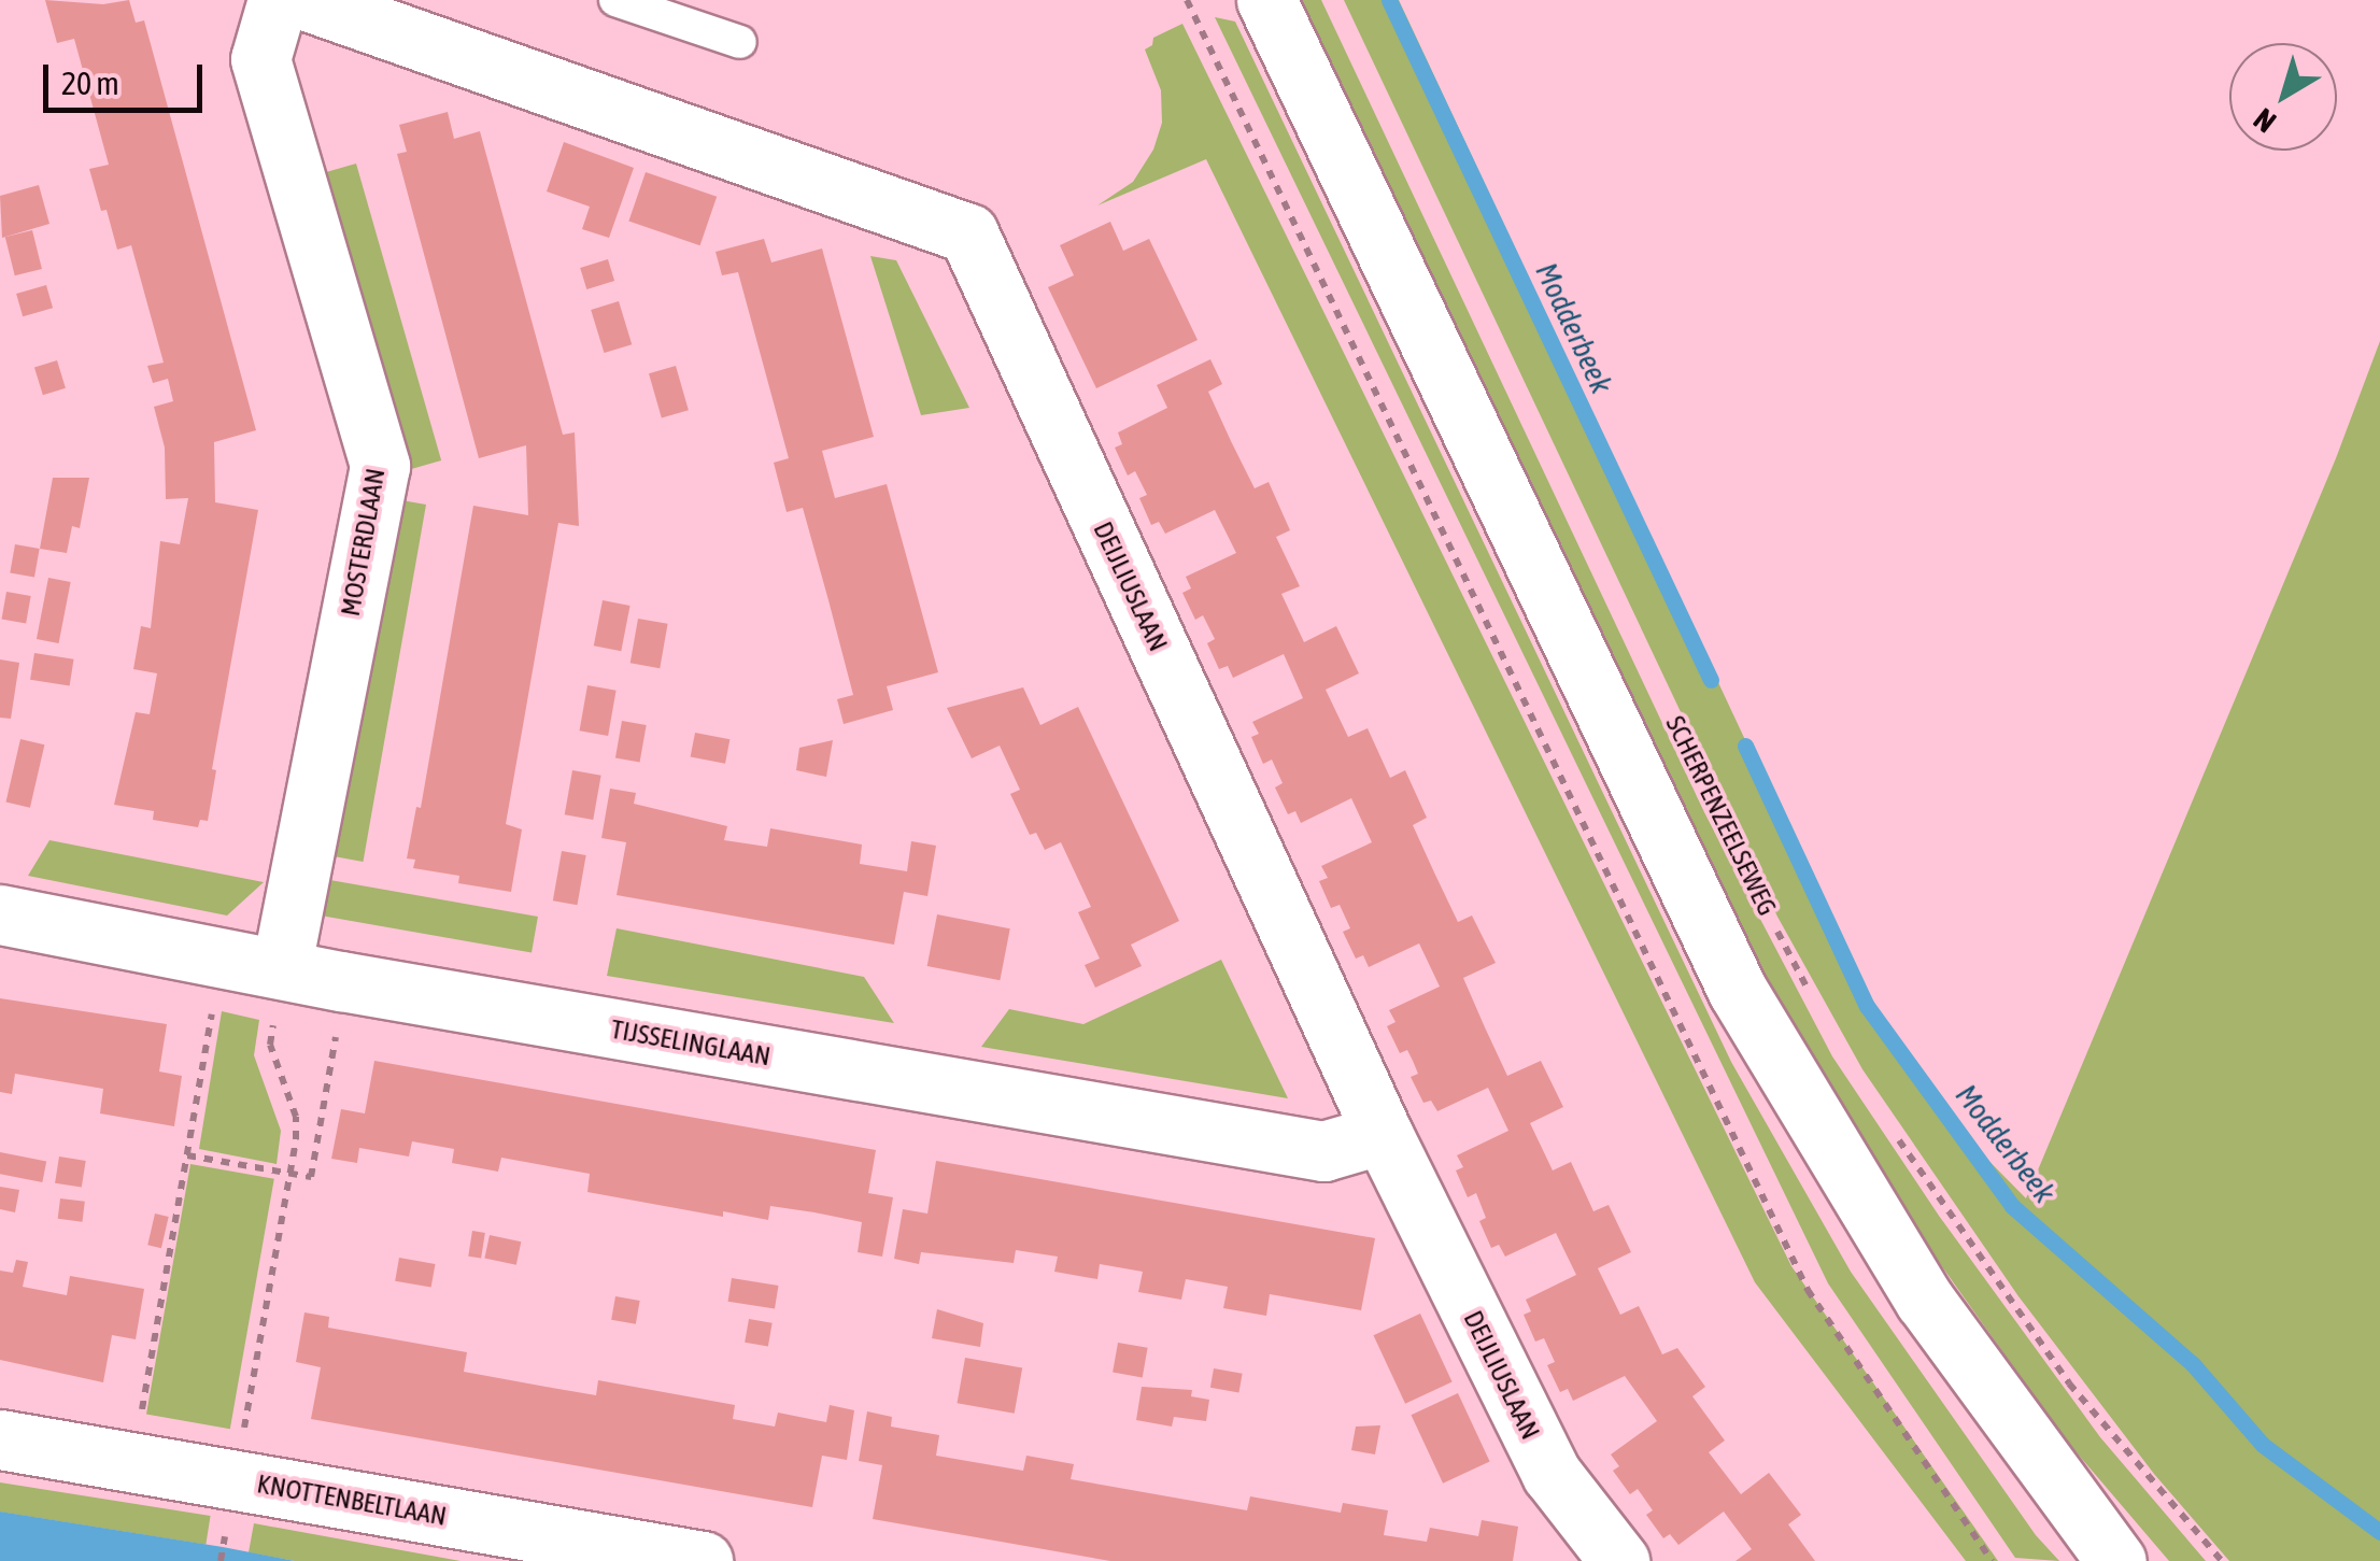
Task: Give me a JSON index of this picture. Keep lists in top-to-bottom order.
{
  "streets": {
    "street": [
      "MOSTERDLAAN",
      "DEIJLIUSLAAN",
      "TIJSSELINGLAAN",
      "KNOTTENBELTLAAN"
    ],
    "path": ["SCHERPENZEELSEWEG"]
  },
  "crossings": [
    ["MOSTERDLAAN", "TIJSSELINGLAAN"],
    ["DEIJLIUSLAAN", "TIJSSELINGLAAN"]
  ],
  "water": ["Modderbeek"],
  "scale_bar": "20 m",
  "north": "bottom left"
}
